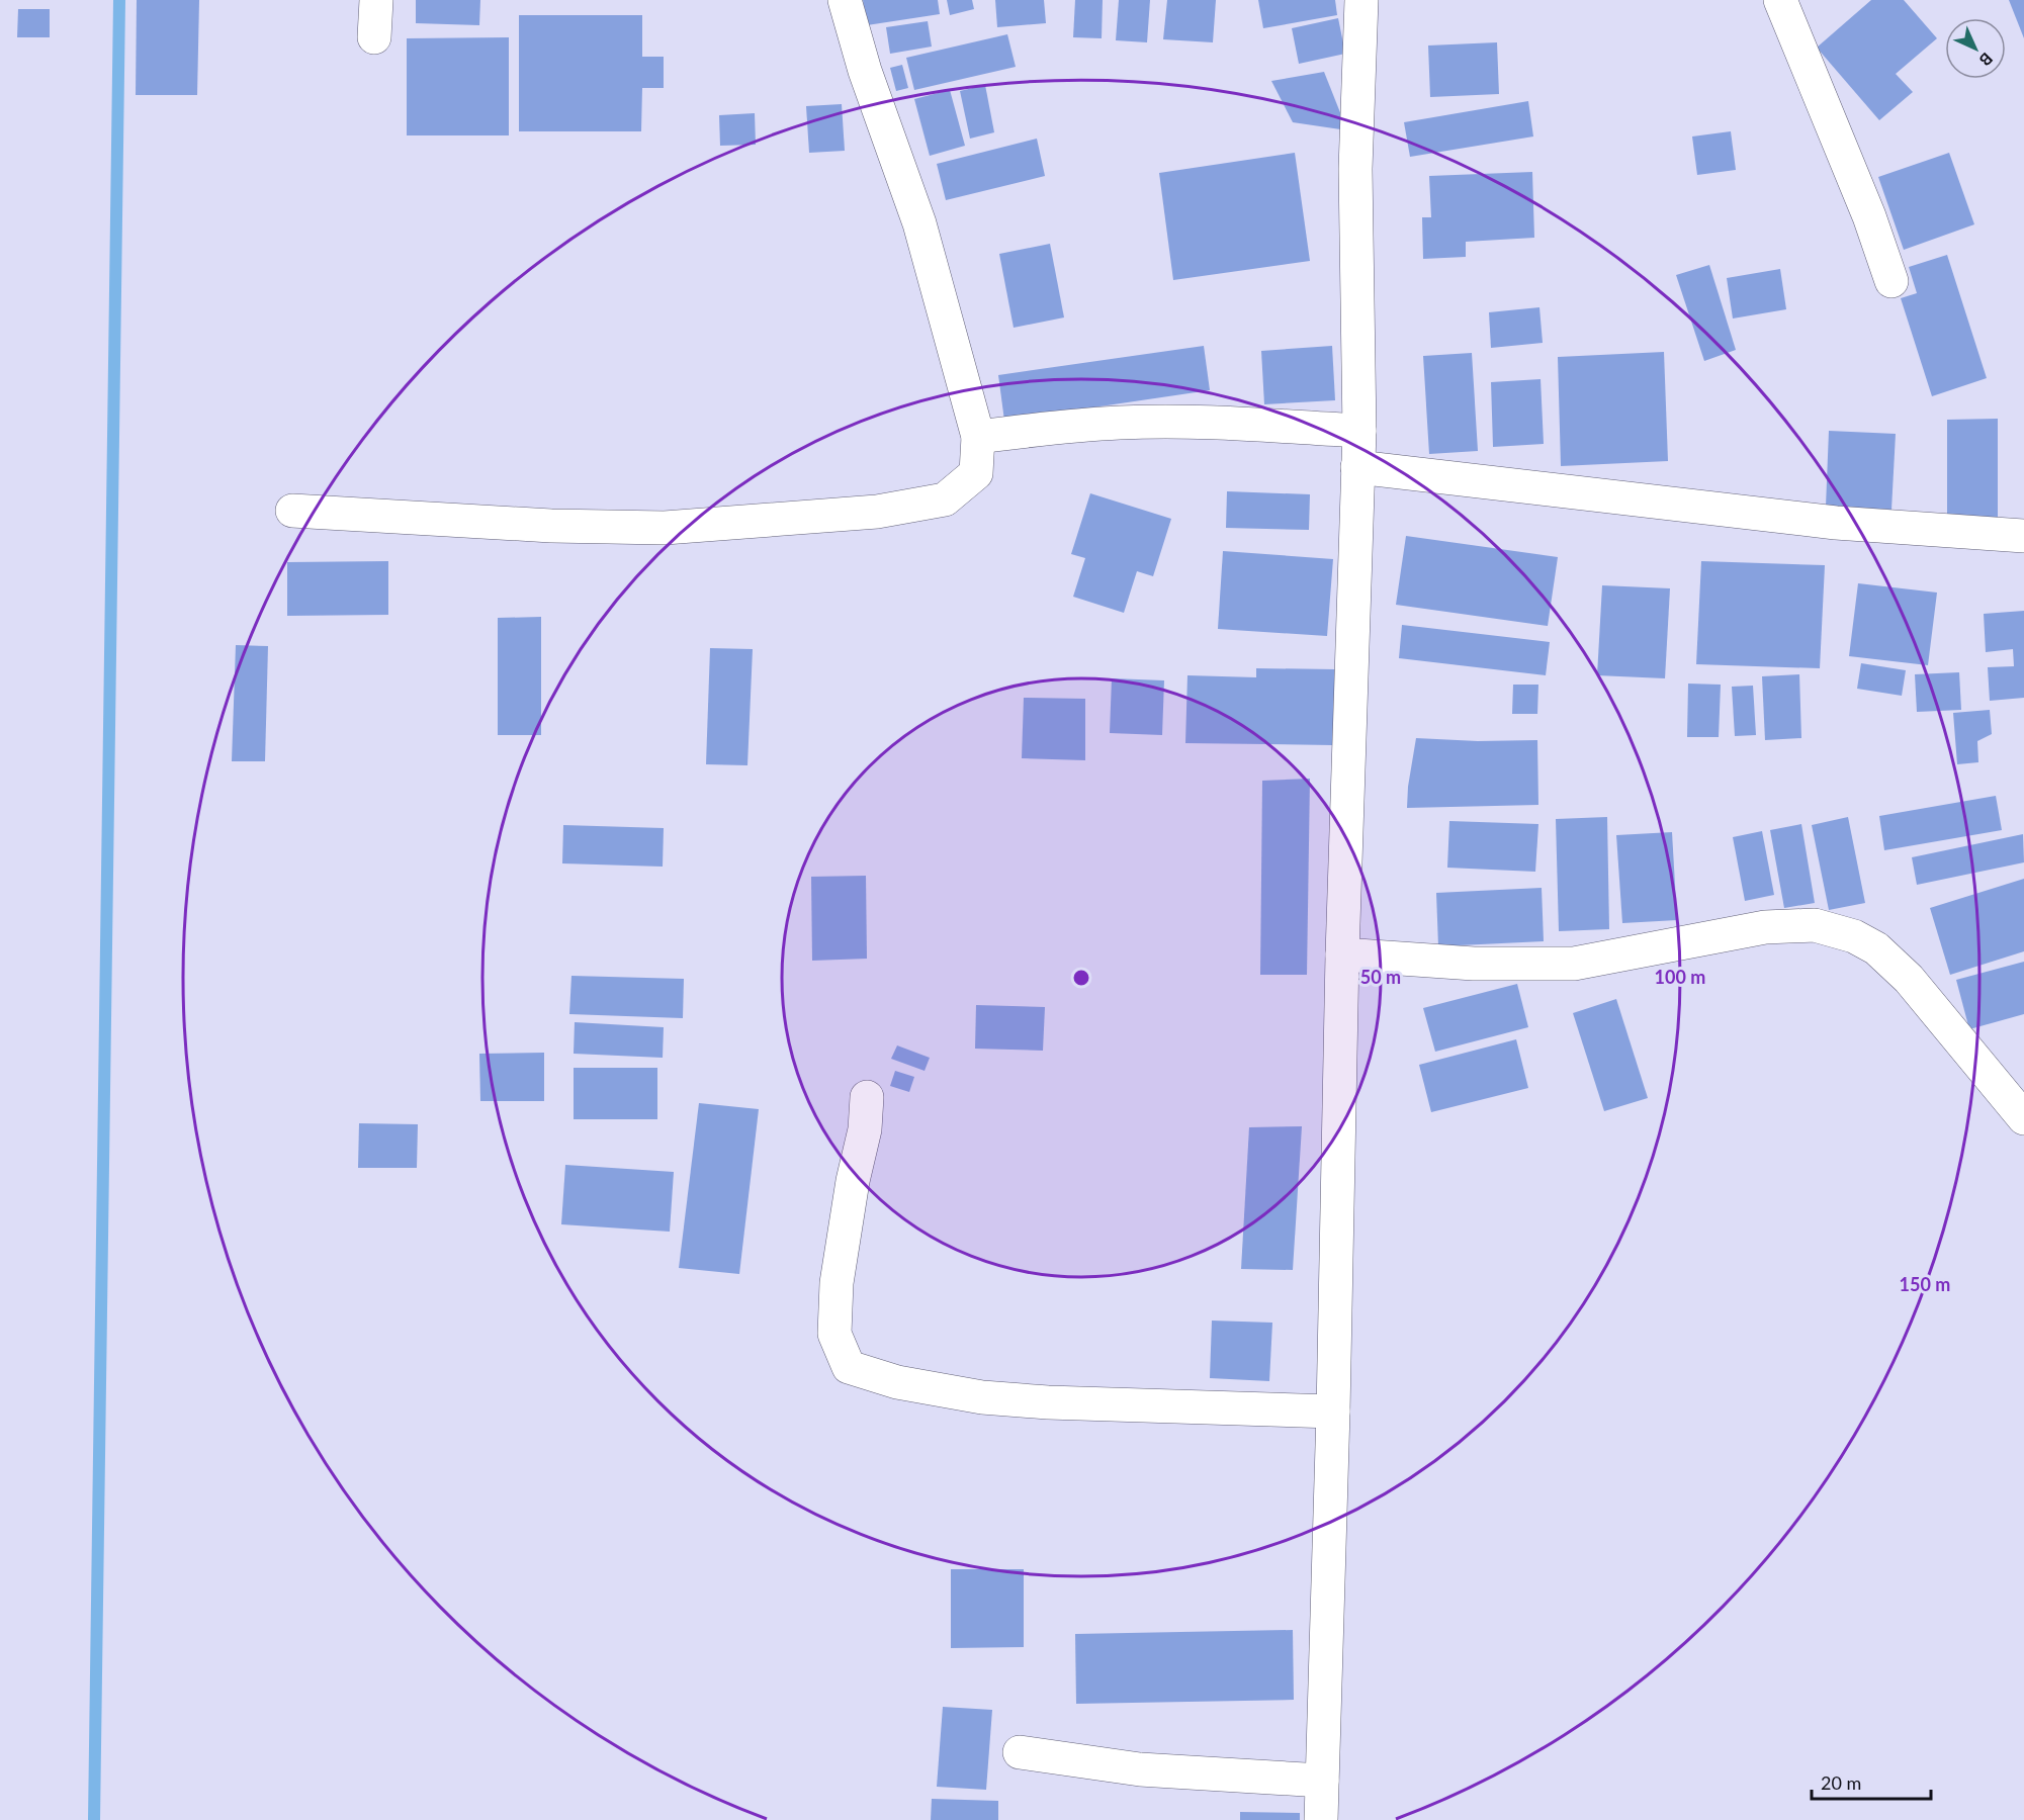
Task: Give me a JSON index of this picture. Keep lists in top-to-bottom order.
{
  "scale_bar": "20 m",
  "north": "bottom right",
  "rings": ["50 m", "100 m", "150 m"]
}
